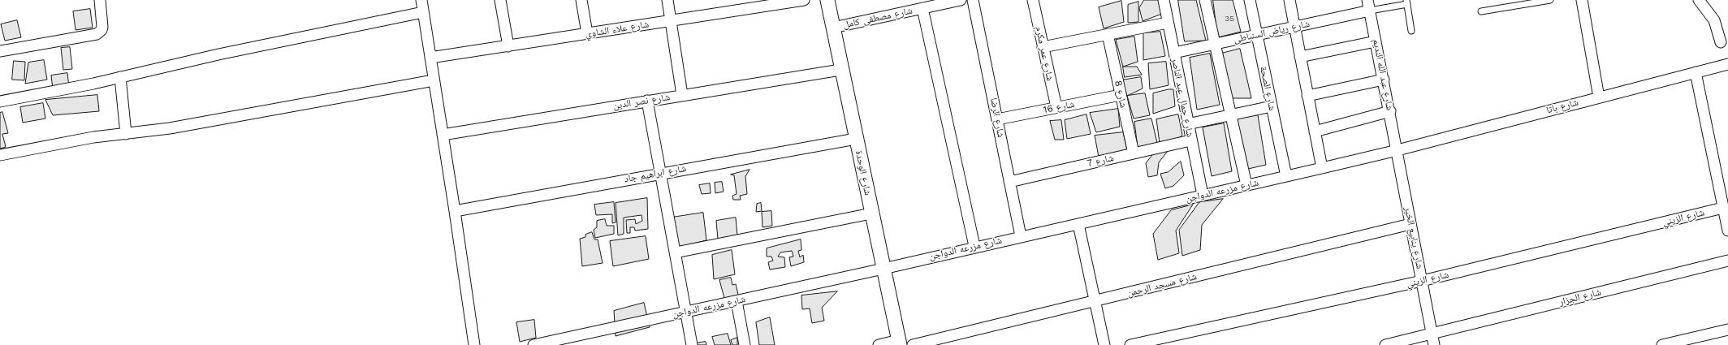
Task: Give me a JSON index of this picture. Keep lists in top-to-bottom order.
{
  "streets": {
    "street": [
      "شارع مصطفى كامل",
      "شارع علاء الشاوي",
      "شارع رياض السنباطى",
      "شارع عمر مكرم",
      "شارع عبد الله النديم",
      "شارع الصحة",
      "شارع 8",
      "شارع جمال عبد الناصر",
      "شارع نصر الدين",
      "شارع باتا",
      "شارع 16",
      "شارع الرضا",
      "شارع 7",
      "شارع الوحدة",
      "شارع ابراهيم جاد",
      "شارع مزرعه الدواجن",
      "شارع الزيني",
      "شارع ينابيع الخير",
      "شارع مسجد الرحمن",
      "شارع الجزار"
    ]
  },
  "crossings": [
    ["شارع مصطفى كامل", "شارع الوحدة"],
    ["شارع رياض السنباطى", "شارع عبد الله النديم"],
    ["شارع رياض السنباطى", "شارع الصحة"],
    ["شارع رياض السنباطى", "شارع جمال عبد الناصر"],
    ["شارع عمر مكرم", "شارع 16"],
    ["شارع عبد الله النديم", "شارع باتا"],
    ["شارع عبد الله النديم", "شارع مزرعه الدواجن"],
    ["شارع عبد الله النديم", "شارع ينابيع الخير"],
    ["شارع الصحة", "شارع مزرعه الدواجن"],
    ["شارع 8", "شارع 16"],
    ["شارع 8", "شارع 7"],
    ["شارع جمال عبد الناصر", "شارع 7"],
    ["شارع جمال عبد الناصر", "شارع مزرعه الدواجن"],
    ["شارع نصر الدين", "شارع الوحدة"],
    ["شارع باتا", "شارع مزرعه الدواجن"],
    ["شارع باتا", "شارع ينابيع الخير"],
    ["شارع 16", "شارع الرضا"],
    ["شارع الرضا", "شارع 7"],
    ["شارع الرضا", "شارع مزرعه الدواجن"],
    ["شارع الوحدة", "شارع ابراهيم جاد"],
    ["شارع الوحدة", "شارع مزرعه الدواجن"],
    ["شارع مزرعه الدواجن", "شارع ينابيع الخير"],
    ["شارع الزيني", "شارع ينابيع الخير"],
    ["شارع ينابيع الخير", "شارع مسجد الرحمن"],
    ["شارع ينابيع الخير", "شارع الجزار"]
  ],
  "house_numbers": ["35"]
}
